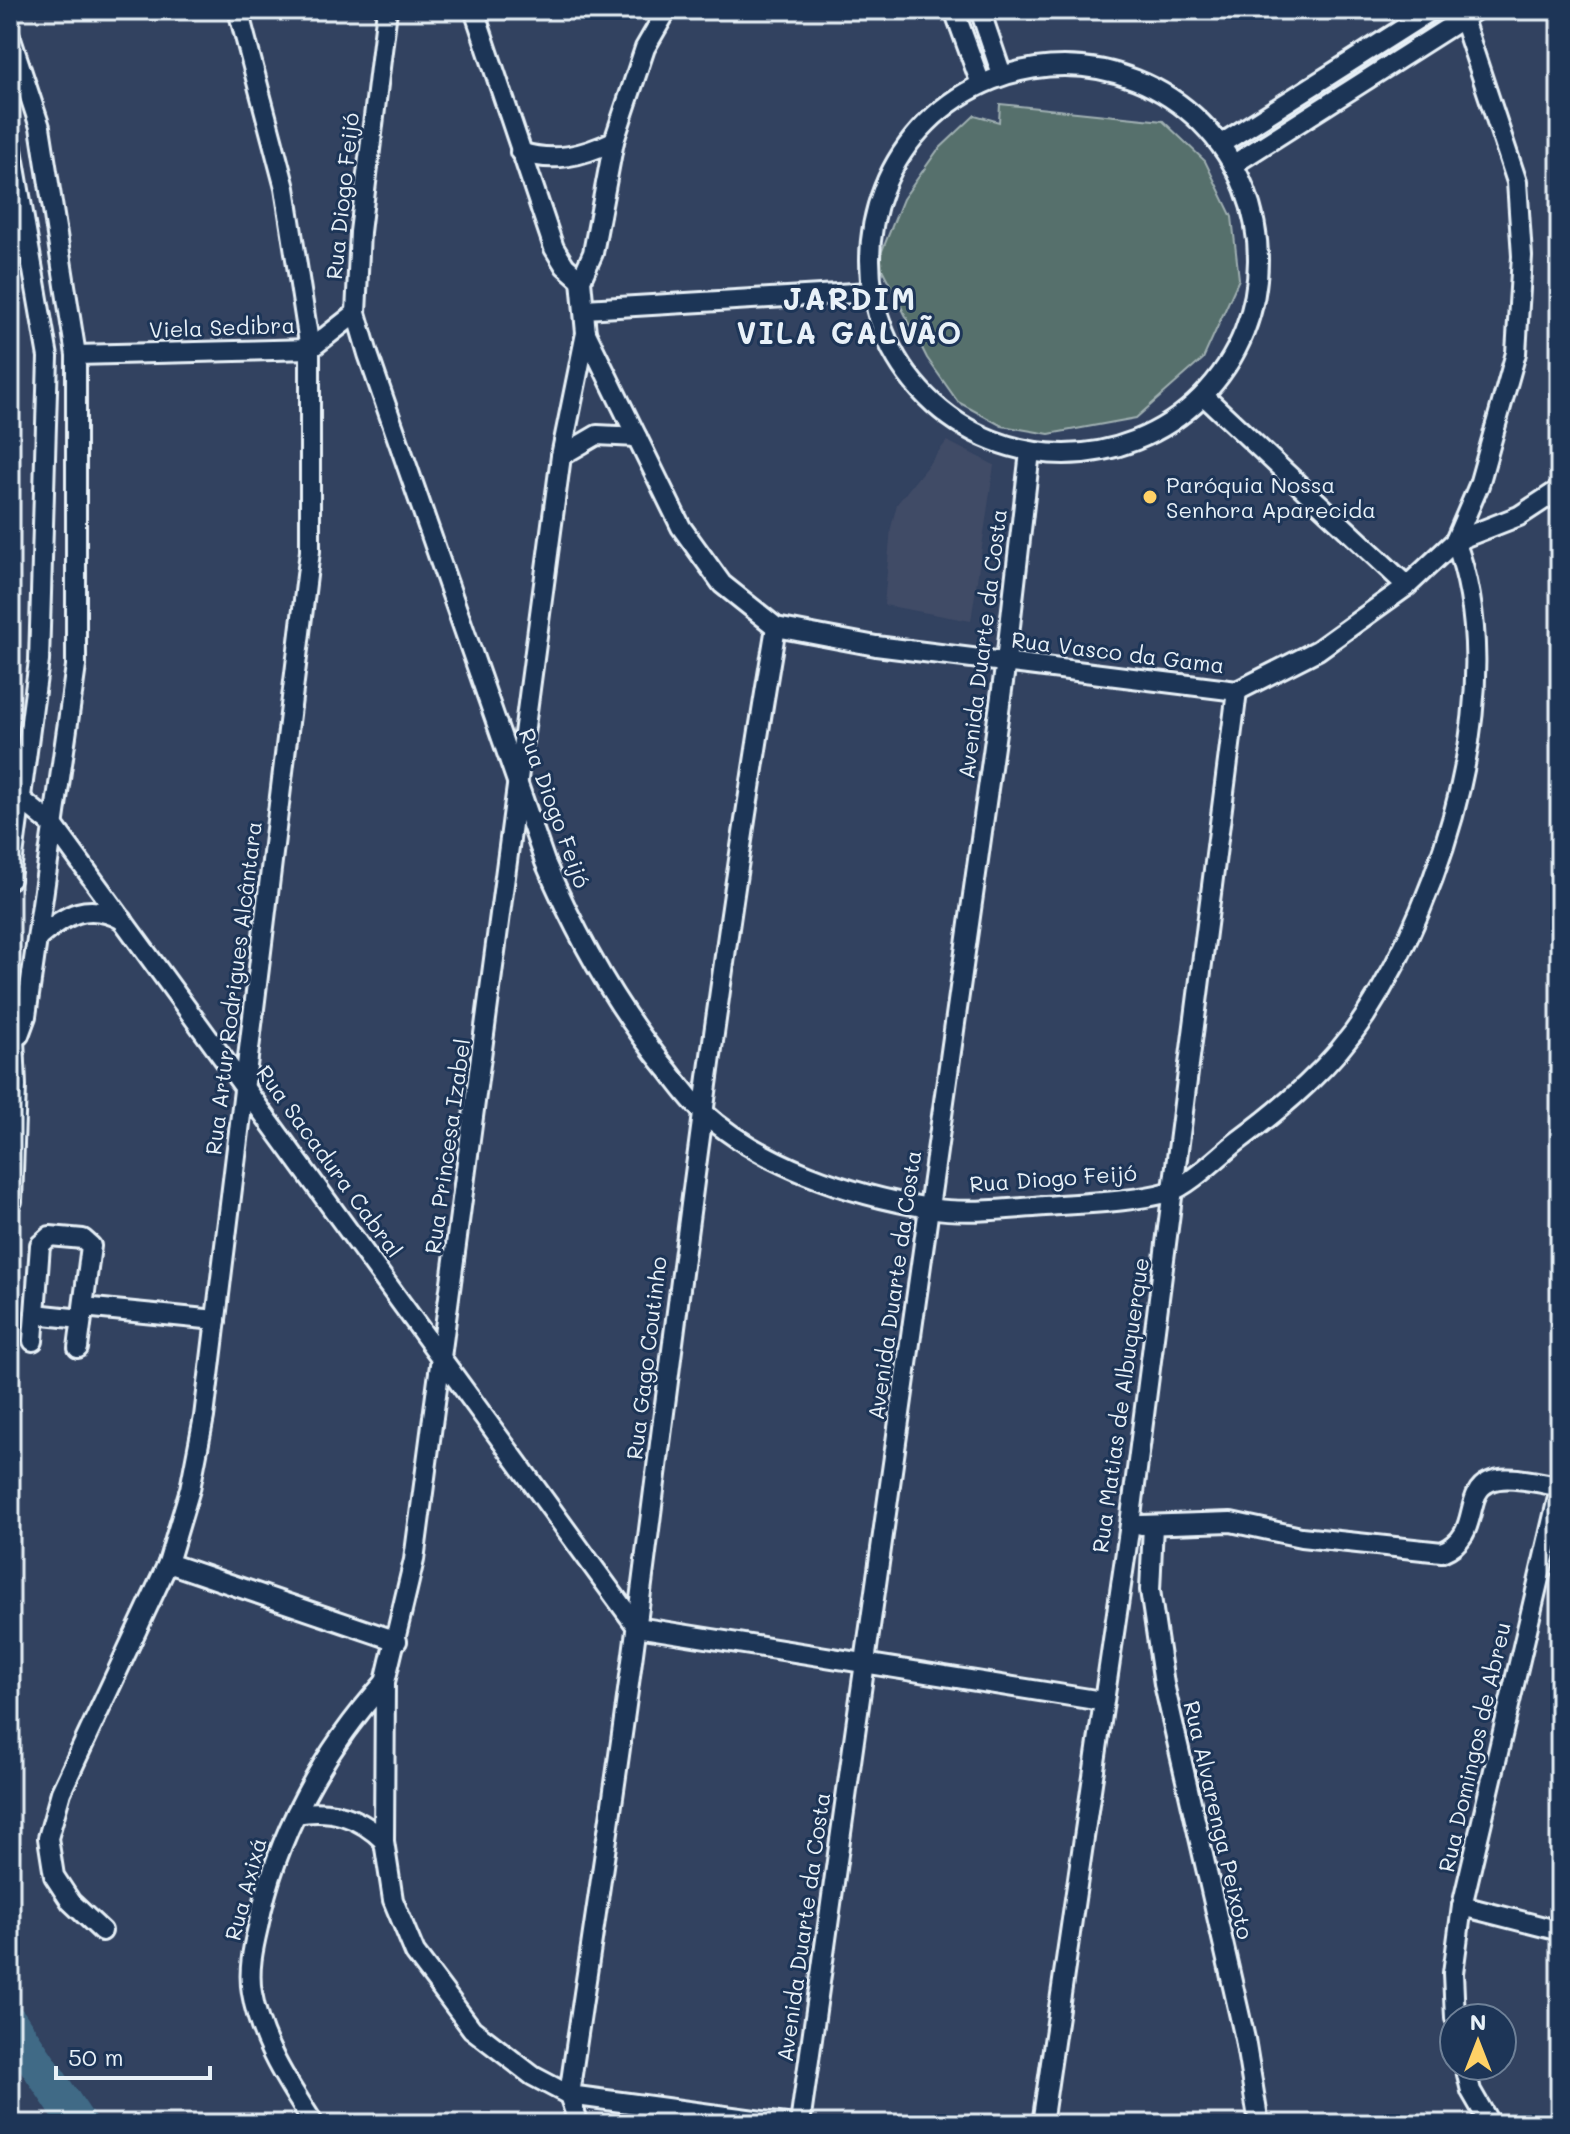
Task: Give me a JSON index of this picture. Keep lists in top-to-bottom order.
{
  "streets": {
    "street": [
      "Rua Diogo Feijó",
      "Viela Sedibra",
      "Avenida Duarte da Costa",
      "Rua Vasco da Gama",
      "Rua Artur Rodrigues Alcântara",
      "Rua Princesa Izabel",
      "Rua Sacadura Cabral",
      "Rua Gago Coutinho",
      "Rua Matias de Albuquerque",
      "Rua Domingos de Abreu",
      "Rua Alvarenga Peixoto",
      "Rua Axixá"
    ]
  },
  "crossings": [
    ["Rua Diogo Feijó", "Viela Sedibra"],
    ["Rua Diogo Feijó", "Avenida Duarte da Costa"],
    ["Rua Diogo Feijó", "Rua Princesa Izabel"],
    ["Rua Diogo Feijó", "Rua Gago Coutinho"],
    ["Rua Diogo Feijó", "Rua Matias de Albuquerque"],
    ["Viela Sedibra", "Rua Artur Rodrigues Alcântara"],
    ["Avenida Duarte da Costa", "Rua Vasco da Gama"],
    ["Rua Vasco da Gama", "Rua Gago Coutinho"],
    ["Rua Vasco da Gama", "Rua Matias de Albuquerque"],
    ["Rua Artur Rodrigues Alcântara", "Rua Sacadura Cabral"],
    ["Rua Princesa Izabel", "Rua Sacadura Cabral"],
    ["Rua Princesa Izabel", "Rua Gago Coutinho"],
    ["Rua Princesa Izabel", "Rua Axixá"],
    ["Rua Sacadura Cabral", "Rua Gago Coutinho"]
  ],
  "districts": ["JARDIM VILA GALVÃO"],
  "places": ["Paróquia Nossa Senhora Aparecida"],
  "scale_bar": "50 m",
  "north": "top"
}
